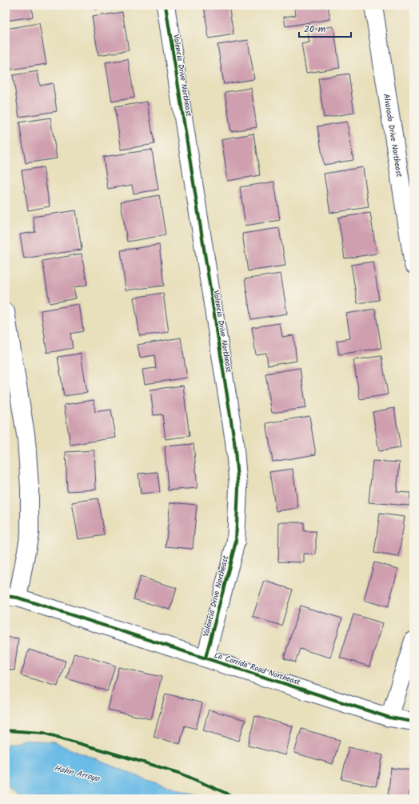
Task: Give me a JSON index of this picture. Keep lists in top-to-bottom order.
{
  "streets": {
    "street": ["Valencia Drive Northeast", "Alvarado Drive Northeast", "La Corrida Road Northeast"]
  },
  "crossings": [
    ["Valencia Drive Northeast", "La Corrida Road Northeast"]
  ],
  "water": ["Hahn Arroyo"],
  "scale_bar": "20 m"
}
